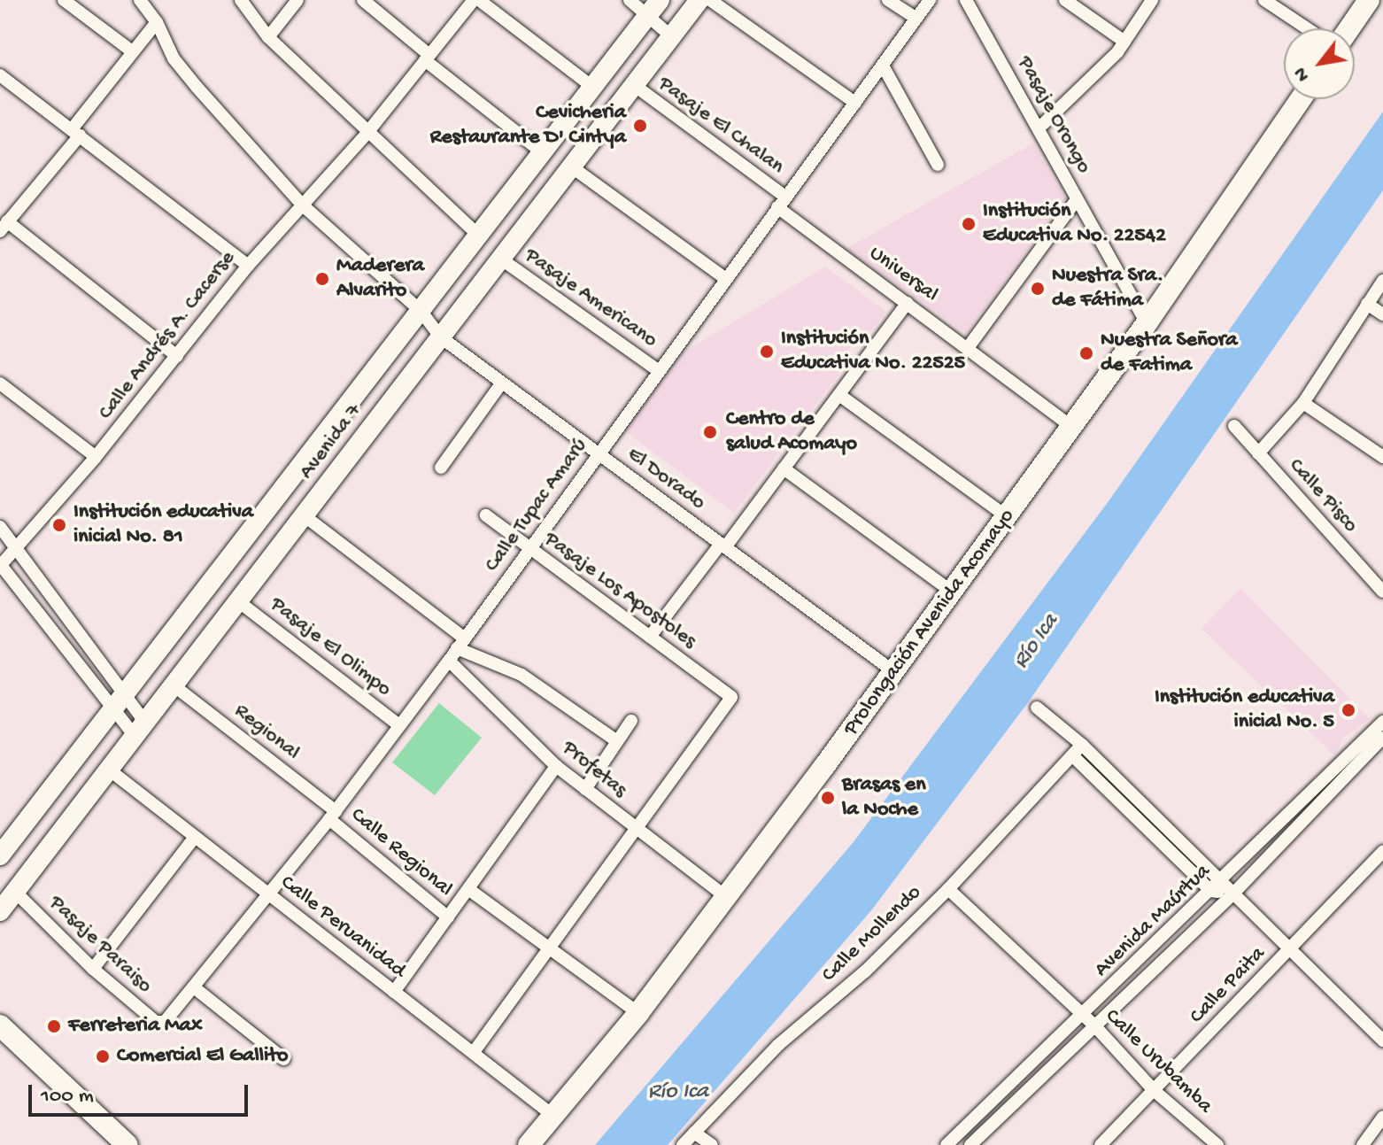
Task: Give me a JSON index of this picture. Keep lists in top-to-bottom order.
{
  "streets": {
    "main road": ["Prolongación Avenida Acomayo"],
    "street": [
      "Pasaje Orongo",
      "Pasaje El Chalan",
      "Universal",
      "Pasaje Americano",
      "Calle Andrés A. Cacerse",
      "Avenida 7",
      "El Dorado",
      "Calle Pisco",
      "Calle Tupac Amarú",
      "Pasaje Los Apostoles",
      "Pasaje El Olimpo",
      "Regional",
      "Profetas",
      "Calle Regional",
      "Avenida Maúrtua",
      "Calle Peruanidad",
      "Calle Mollendo",
      "Pasaje Paraiso",
      "Calle Paita",
      "Calle Urubamba"
    ]
  },
  "crossings": [
    ["Pasaje Orongo", "Prolongación Avenida Acomayo"],
    ["Pasaje El Chalan", "Universal"],
    ["Pasaje El Chalan", "Avenida 7"],
    ["Pasaje El Chalan", "Calle Tupac Amarú"],
    ["Universal", "Calle Tupac Amarú"],
    ["Universal", "Prolongación Avenida Acomayo"],
    ["Pasaje Americano", "Avenida 7"],
    ["Pasaje Americano", "Calle Tupac Amarú"],
    ["Calle Andrés A. Cacerse", "El Dorado"],
    ["Avenida 7", "El Dorado"],
    ["Avenida 7", "Pasaje El Olimpo"],
    ["Avenida 7", "Regional"],
    ["Avenida 7", "Calle Peruanidad"],
    ["Avenida 7", "Pasaje Paraiso"],
    ["El Dorado", "Calle Tupac Amarú"],
    ["El Dorado", "Prolongación Avenida Acomayo"],
    ["Calle Tupac Amarú", "Pasaje Los Apostoles"],
    ["Calle Tupac Amarú", "Pasaje El Olimpo"],
    ["Calle Tupac Amarú", "Regional"],
    ["Calle Tupac Amarú", "Profetas"],
    ["Calle Tupac Amarú", "Calle Regional"],
    ["Calle Tupac Amarú", "Calle Peruanidad"],
    ["Calle Tupac Amarú", "Pasaje Paraiso"],
    ["Pasaje Los Apostoles", "Profetas"],
    ["Prolongación Avenida Acomayo", "Profetas"],
    ["Prolongación Avenida Acomayo", "Calle Peruanidad"],
    ["Regional", "Calle Regional"],
    ["Avenida Maúrtua", "Calle Urubamba"],
    ["Calle Mollendo", "Calle Urubamba"],
    ["Calle Paita", "Calle Urubamba"]
  ],
  "water": ["Río Ica"],
  "places": [
    "Cevicheria Restaurante D' Cintya",
    "Institución Educativa No. 22542",
    "Maderera Alvarito",
    "Nuestra Sra. de Fátima",
    "Institución Educativa No. 22525",
    "Nuestra Señora de Fatima",
    "Centro de salud Acomayo",
    "Institución educativa inicial No. 81",
    "Institución educativa inicial No. 5",
    "Brasas en la Noche",
    "Ferreteria Max",
    "Comercial El Gallito"
  ],
  "scale_bar": "100 m",
  "north": "bottom left"
}
